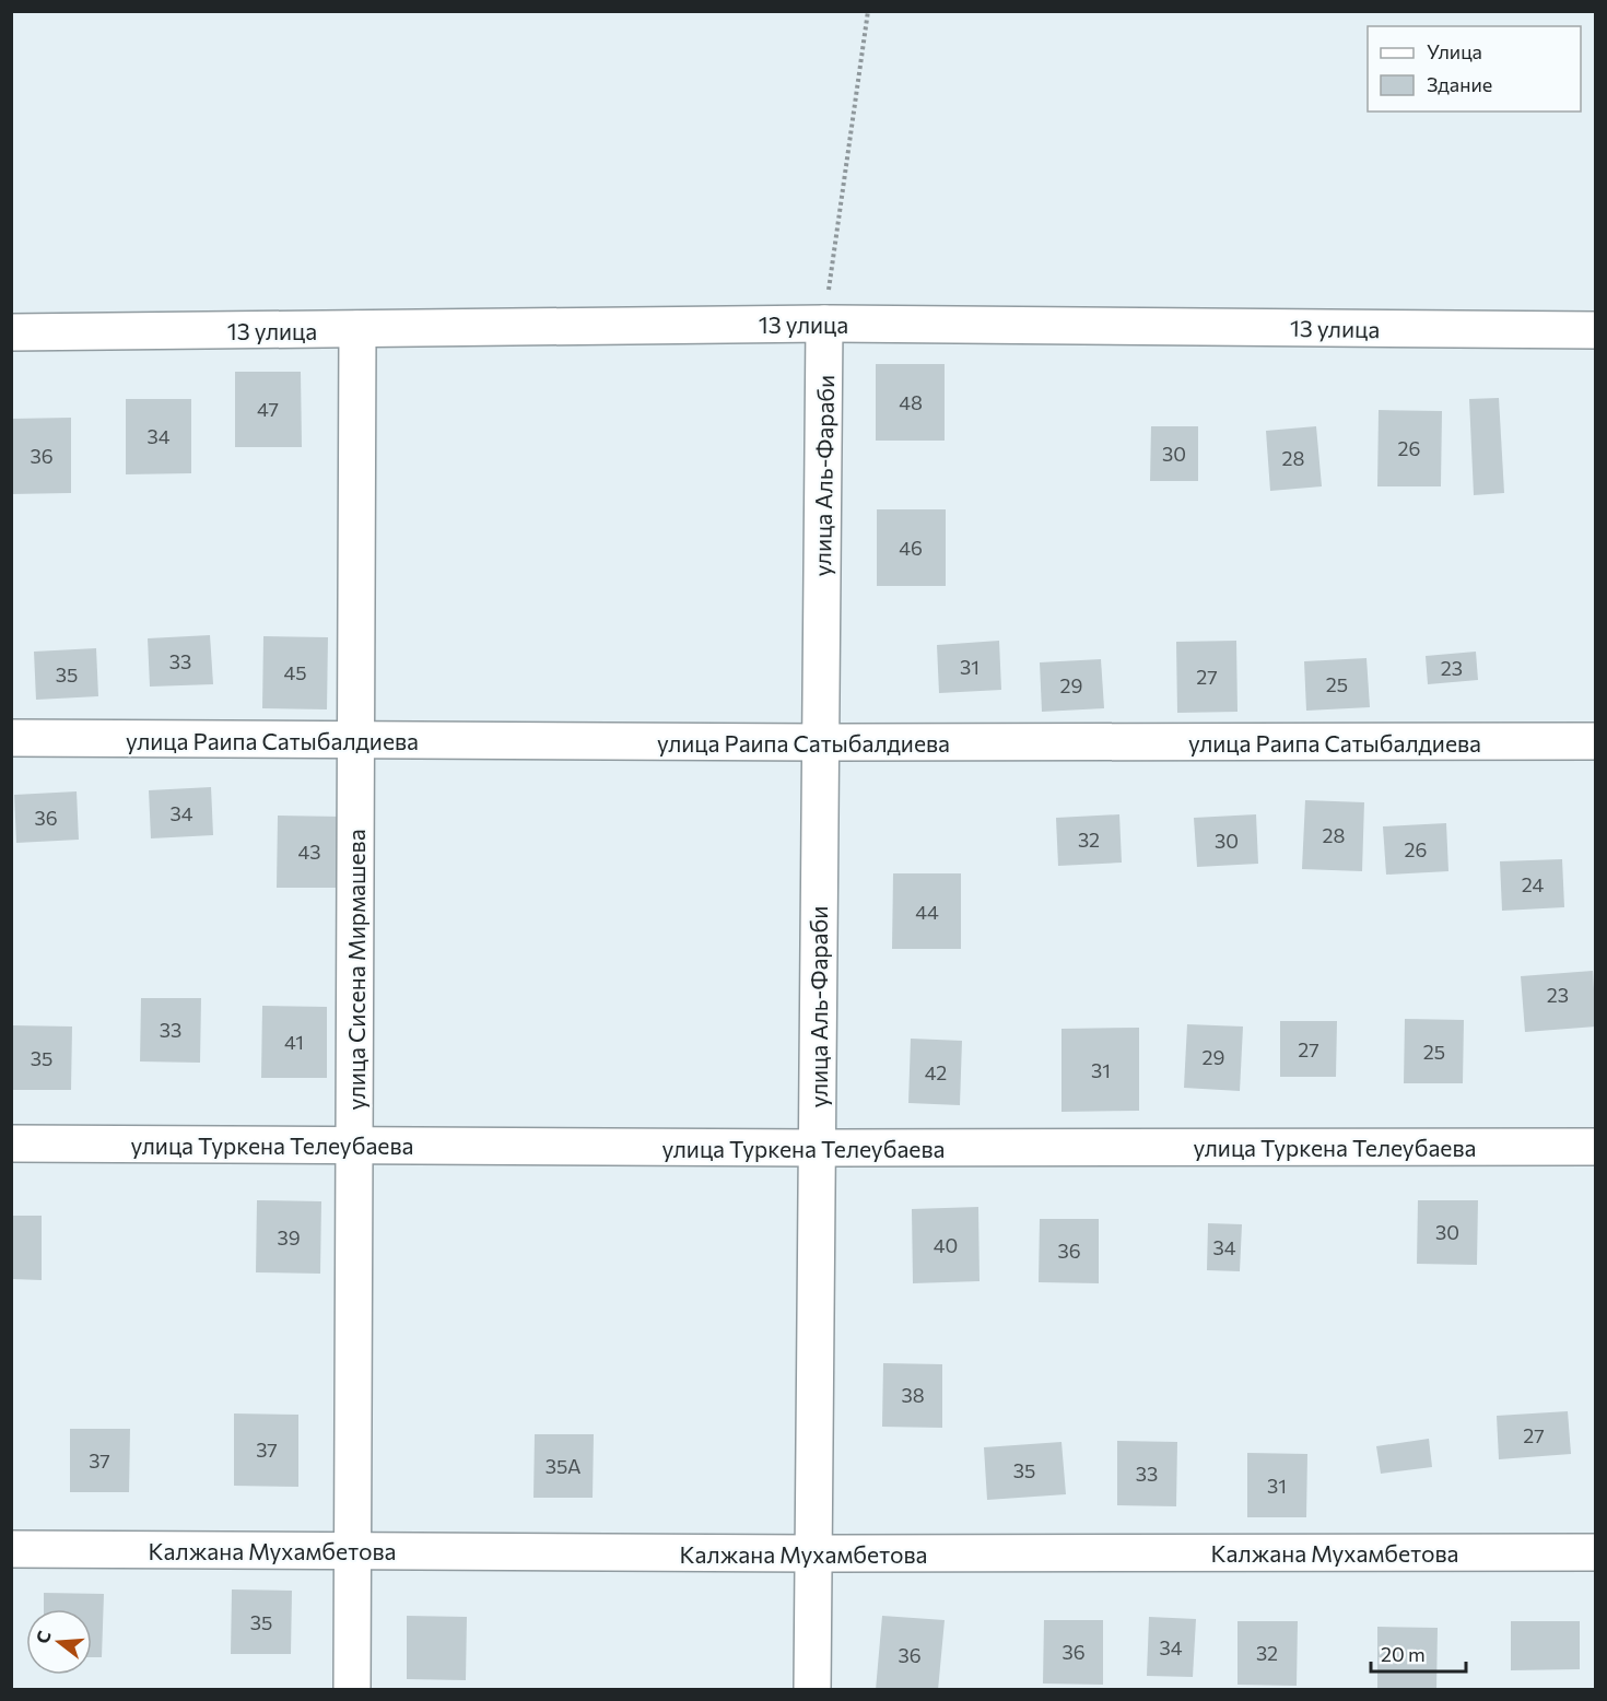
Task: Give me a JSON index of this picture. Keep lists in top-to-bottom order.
{
  "streets": {
    "street": [
      "13 улица",
      "улица Аль-Фараби",
      "улица Раипа Сатыбалдиева",
      "улица Сисена Мирмашева",
      "улица Туркена Телеубаева",
      "Калжана Мухамбетова"
    ]
  },
  "crossings": [
    ["13 улица", "улица Аль-Фараби"],
    ["13 улица", "улица Сисена Мирмашева"],
    ["улица Аль-Фараби", "улица Раипа Сатыбалдиева"],
    ["улица Аль-Фараби", "улица Туркена Телеубаева"],
    ["улица Аль-Фараби", "Калжана Мухамбетова"],
    ["улица Раипа Сатыбалдиева", "улица Сисена Мирмашева"],
    ["улица Сисена Мирмашева", "улица Туркена Телеубаева"],
    ["улица Сисена Мирмашева", "Калжана Мухамбетова"]
  ],
  "house_numbers": [
    "48",
    "47",
    "34",
    "26",
    "30",
    "36",
    "28",
    "46",
    "33",
    "31",
    "23",
    "45",
    "35",
    "27",
    "25",
    "29",
    "34",
    "36",
    "28",
    "32",
    "30",
    "26",
    "43",
    "24",
    "44",
    "23",
    "33",
    "41",
    "27",
    "25",
    "29",
    "35",
    "31",
    "42",
    "30",
    "39",
    "40",
    "34",
    "36",
    "38",
    "27",
    "37",
    "37",
    "35А",
    "35",
    "33",
    "31",
    "35",
    "34",
    "36",
    "32",
    "36"
  ],
  "legend": ["Улица", "Здание"],
  "scale_bar": "20 m",
  "north": "left"
}
